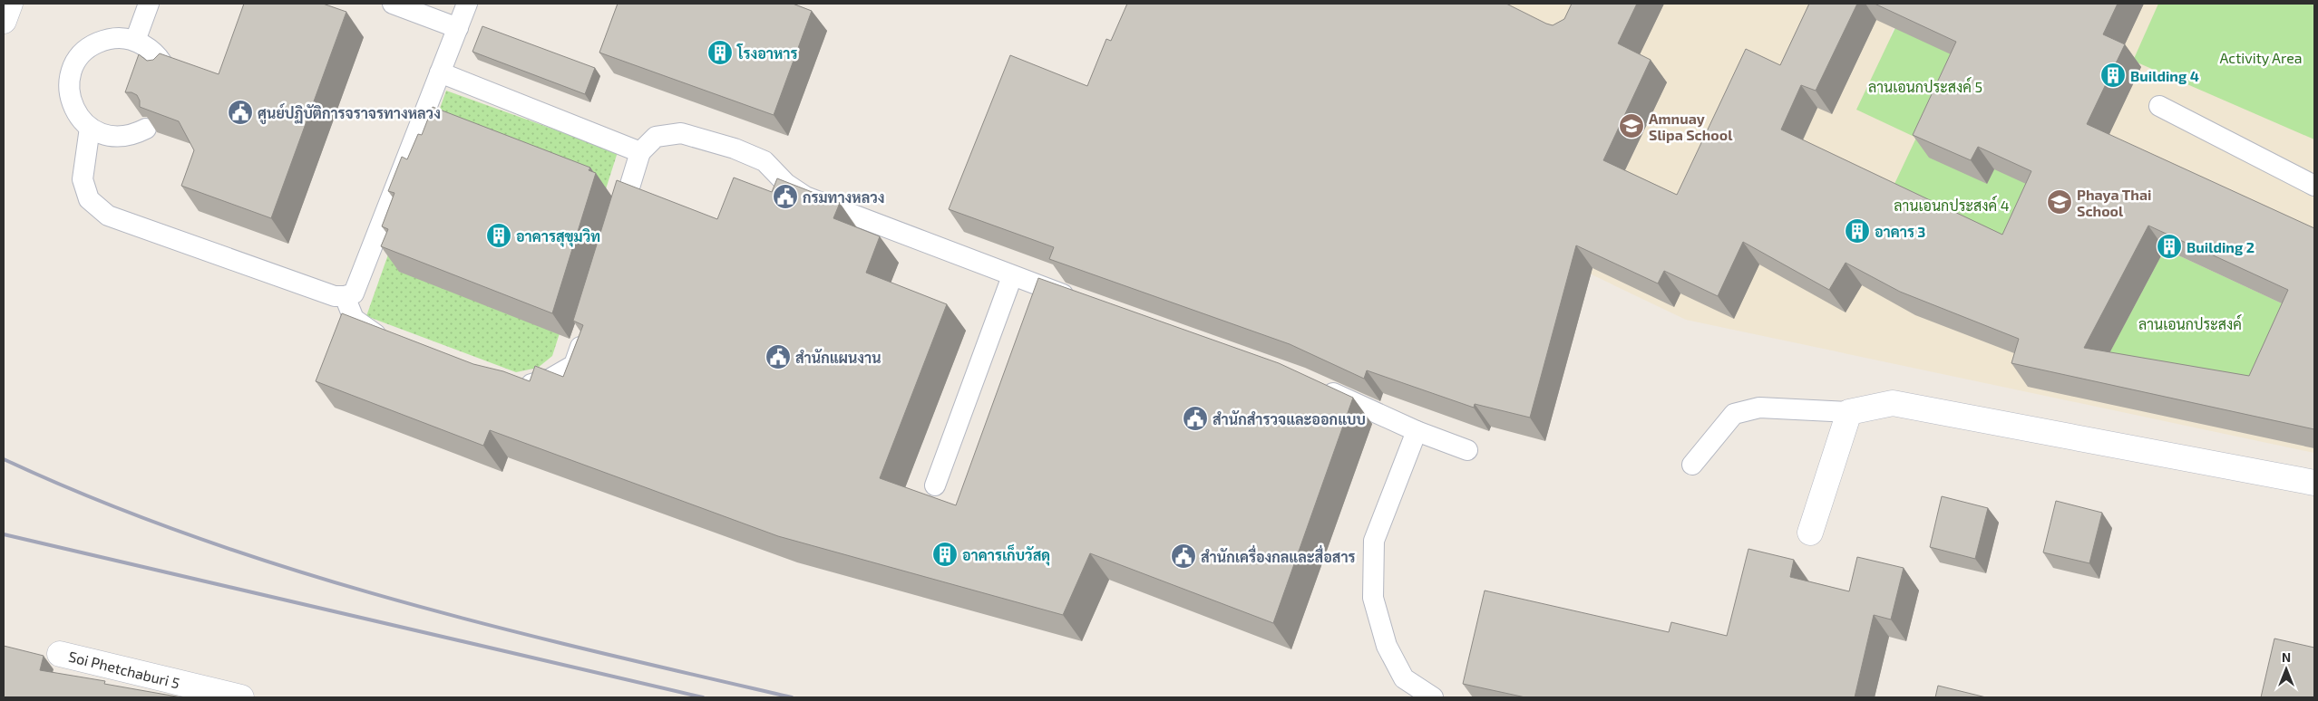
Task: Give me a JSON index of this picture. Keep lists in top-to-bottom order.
{
  "streets": {
    "street": ["Soi Phetchaburi 5"]
  },
  "parks": [
    "Activity Area",
    "ลานเอนกประสงค์ 5",
    "ลานเอนกประสงค์ 4",
    "ลานเอนกประสงค์"
  ],
  "places": {
    "building": [
      "โรงอาหาร",
      "Building 4",
      "อาคาร 3",
      "อาคารสุขุมวิท",
      "Building 2",
      "อาคารเก็บวัสดุ"
    ],
    "public building": [
      "ศูนย์ปฏิบัติการจราจรทางหลวง",
      "กรมทางหลวง",
      "สำนักแผนงาน",
      "สำนักสำรวจและออกแบบ",
      "สำนักเครื่องกลและสื่อสาร"
    ],
    "school or university": ["Amnuay Slipa School", "Phaya Thai School"]
  },
  "north": "top"
}
